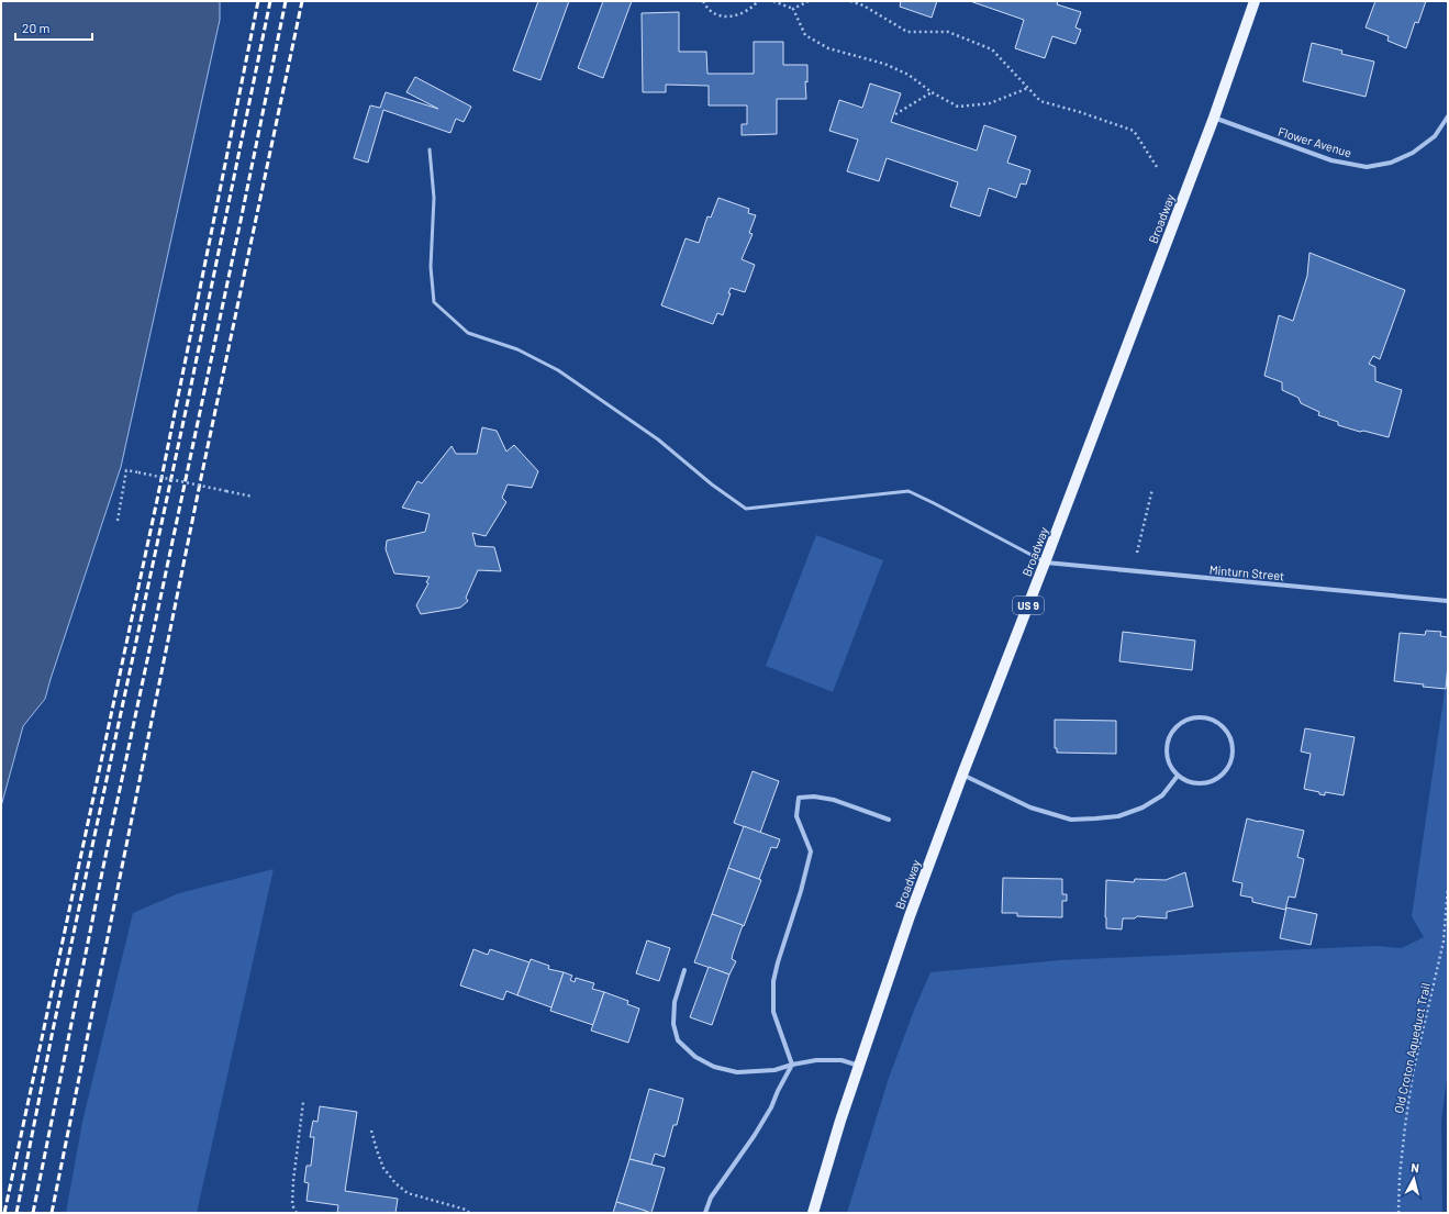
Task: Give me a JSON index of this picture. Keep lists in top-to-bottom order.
{
  "streets": {
    "main road": ["Broadway", "US 9"],
    "street": ["Flower Avenue", "Minturn Street"],
    "path": ["Old Croton Aqueduct Trail"]
  },
  "crossings": [
    ["Flower Avenue", "Broadway"],
    ["Broadway", "Minturn Street"]
  ],
  "scale_bar": "20 m",
  "north": "top"
}
